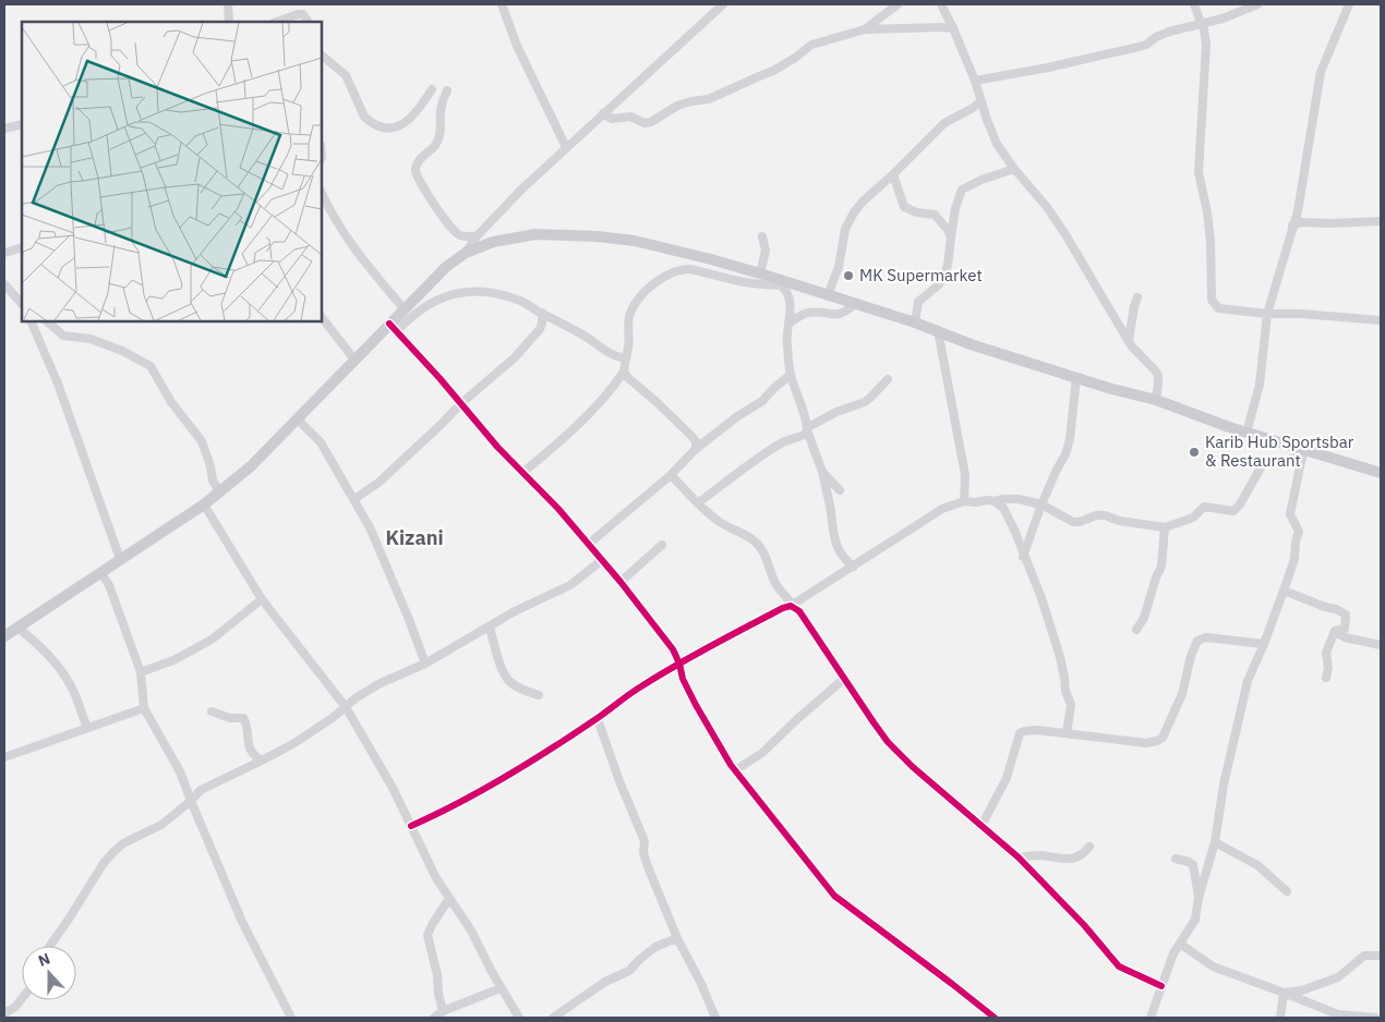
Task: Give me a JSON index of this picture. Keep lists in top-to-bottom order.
{
  "districts": ["Kizani"],
  "places": ["MK Supermarket", "Karib Hub Sportsbar & Restaurant"],
  "north": "top"
}
